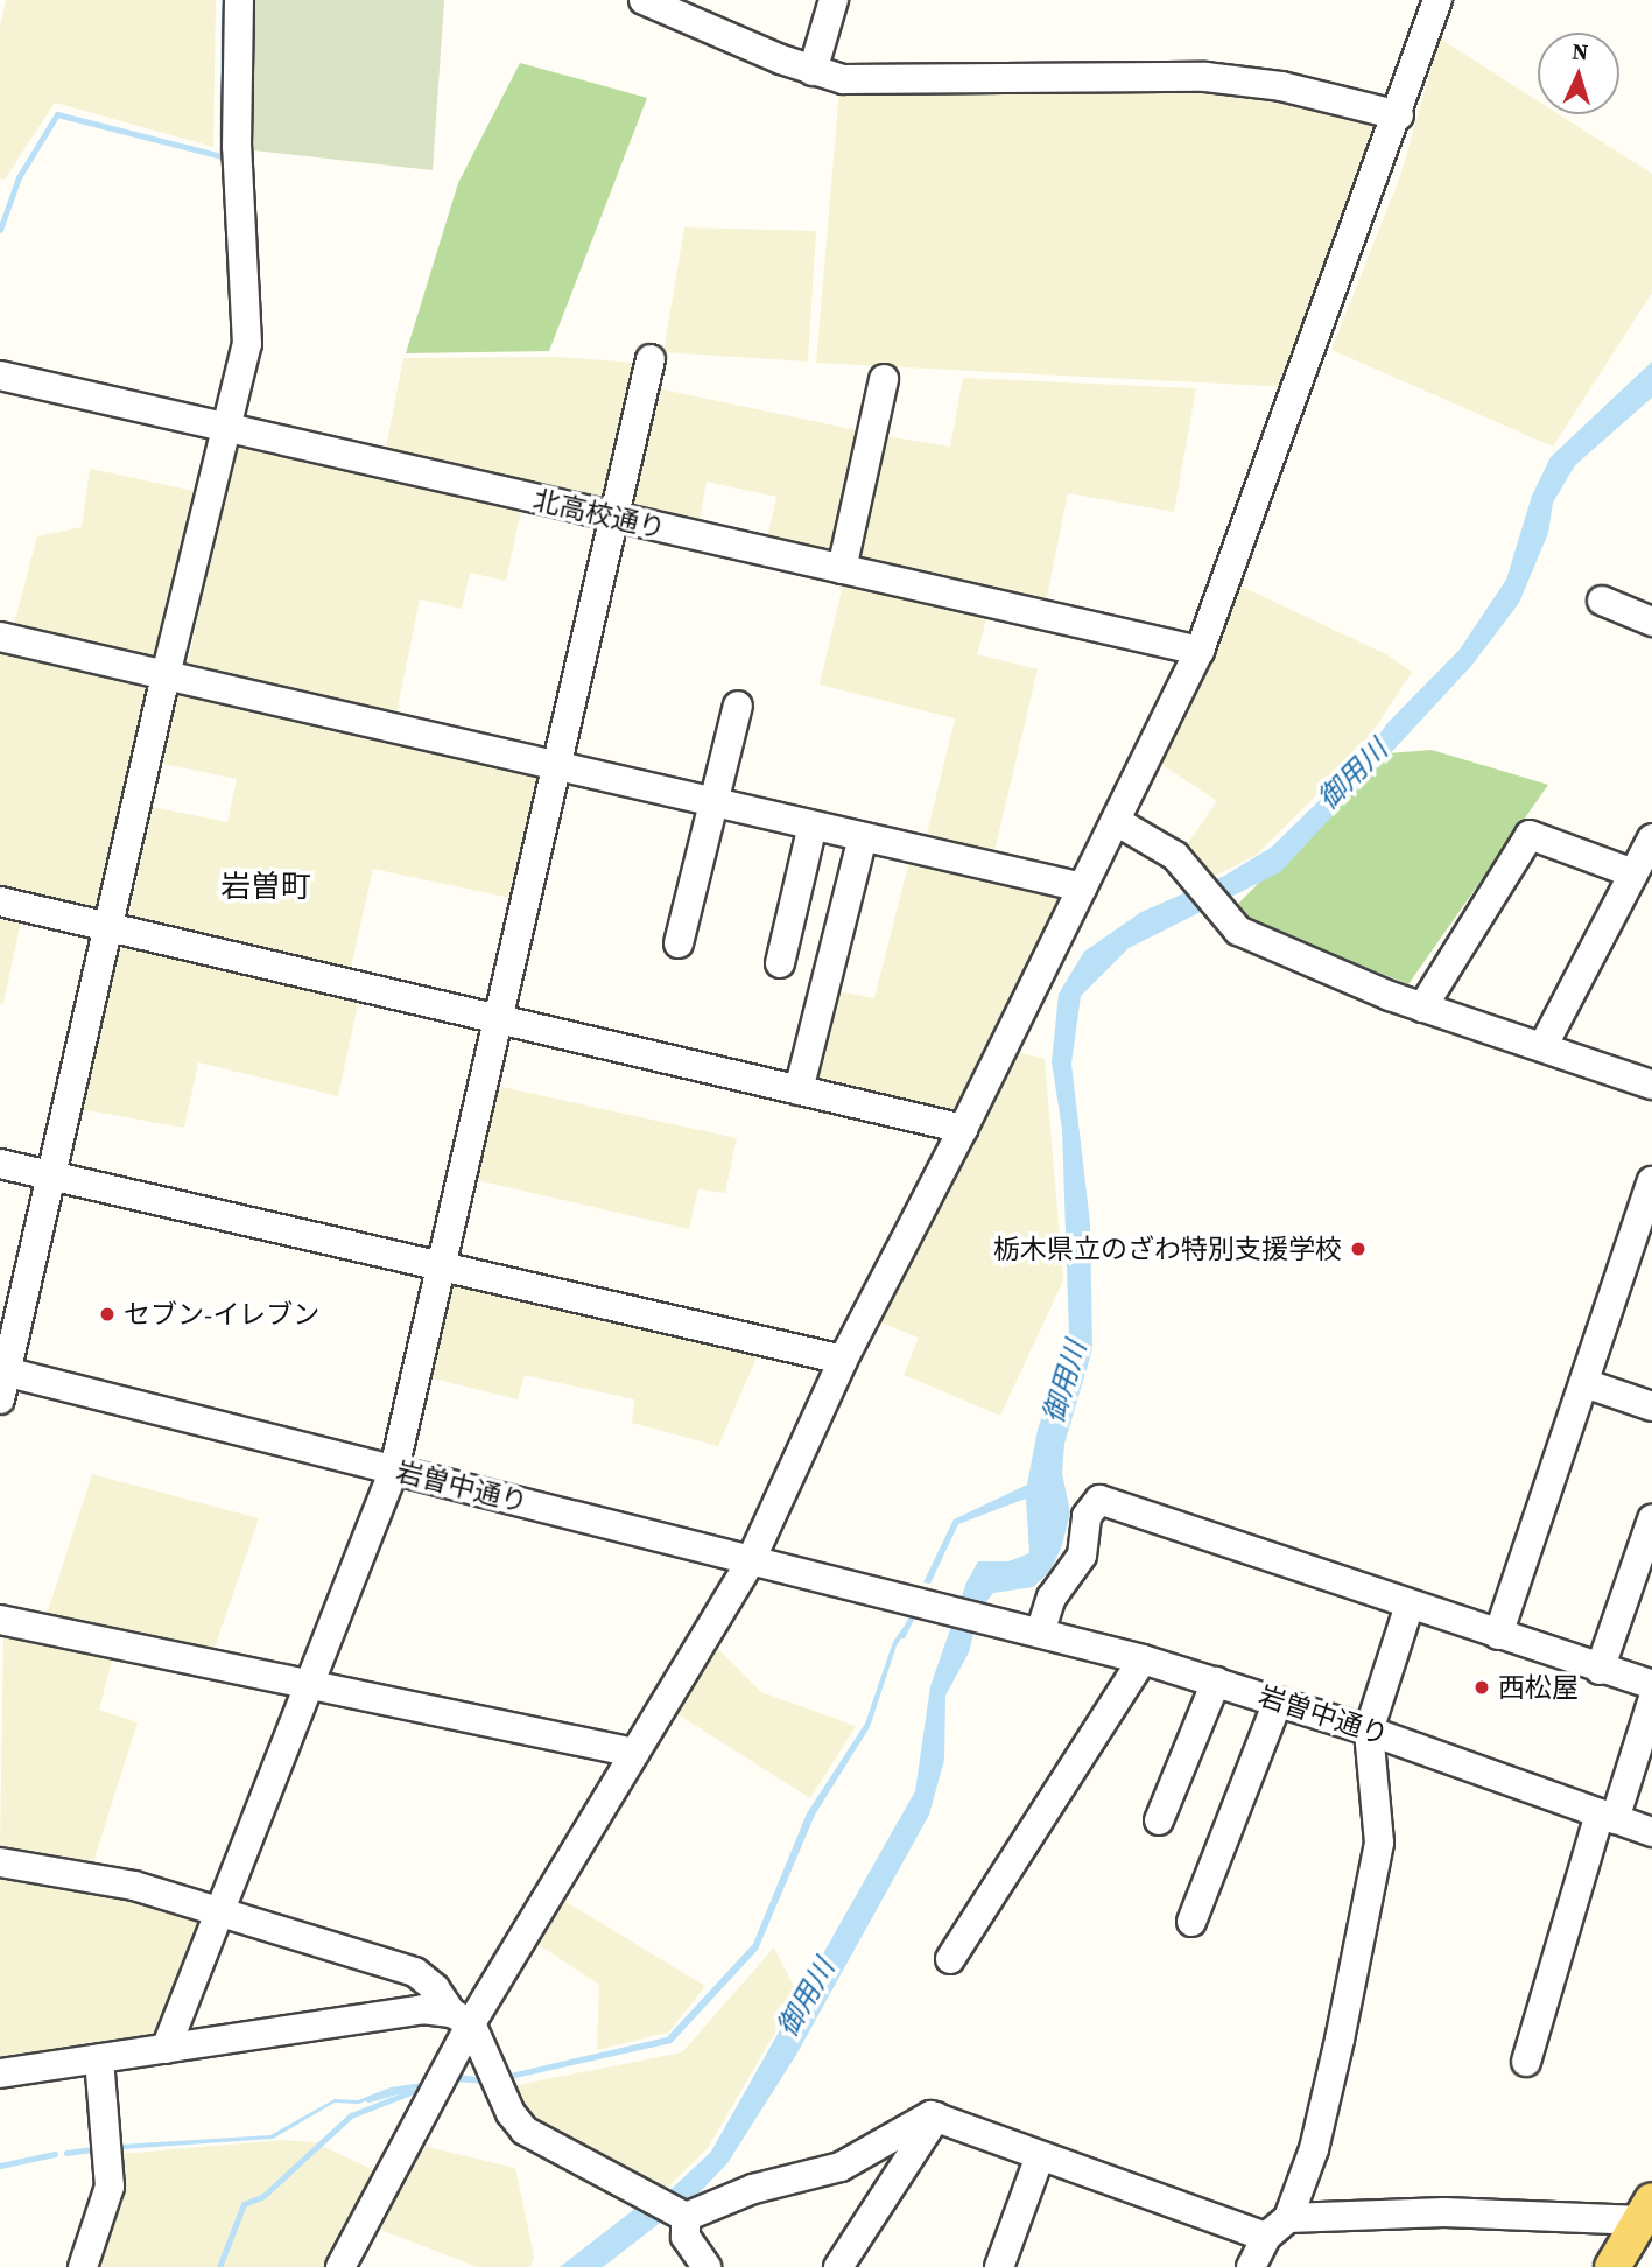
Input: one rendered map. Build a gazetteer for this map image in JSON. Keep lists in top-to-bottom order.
{
  "streets": {
    "street": ["北高校通り", "岩曽中通り"]
  },
  "districts": ["岩曽町"],
  "water": ["御用川"],
  "places": ["栃木県立のざわ特別支援学校", "セブン-イレブン", "西松屋"],
  "north": "top"
}
